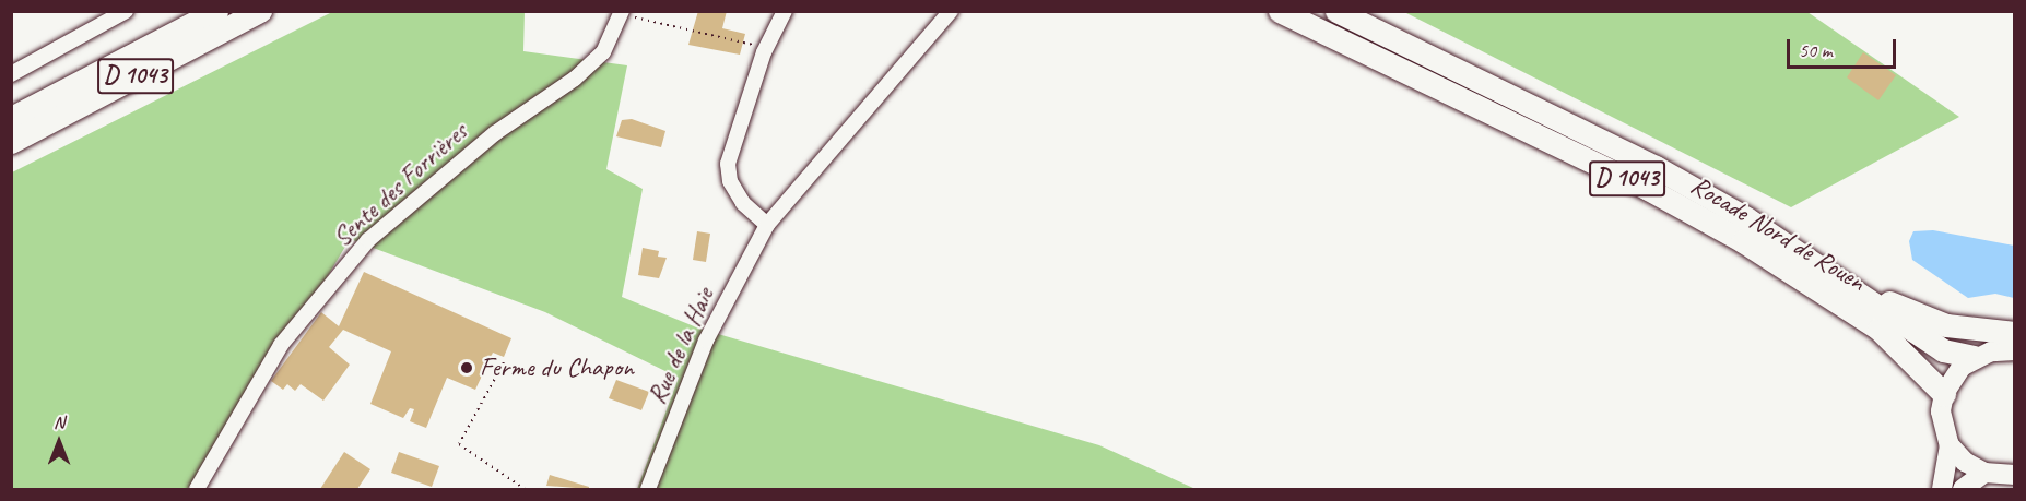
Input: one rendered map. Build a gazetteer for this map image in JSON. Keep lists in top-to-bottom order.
{
  "streets": {
    "highway": ["D 1043", "Rocade Nord de Rouen"],
    "street": ["Sente des Forrières", "Rue de la Haie"]
  },
  "places": ["Ferme du Chapon"],
  "scale_bar": "50 m",
  "north": "top"
}
